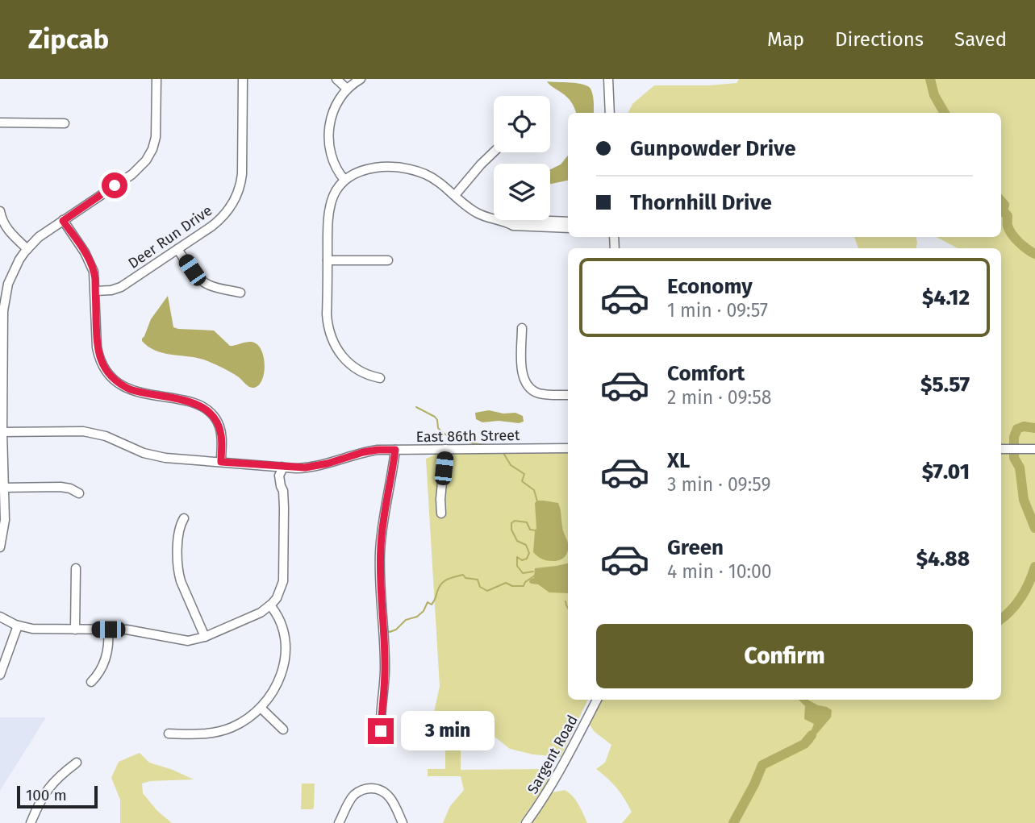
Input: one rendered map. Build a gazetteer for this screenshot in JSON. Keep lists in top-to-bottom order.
{
  "streets": {
    "street": ["Deer Run Drive", "East 86th Street", "Sargent Road"]
  },
  "scale_bar": "100 m",
  "page": {
    "header": "Zipcab",
    "nav": ["Map", "Directions", "Saved"],
    "banner": ["Gunpowder Drive", "Thornhill Drive"],
    "list": [
      {
        "name": "Economy",
        "note": "1 min · 09:57",
        "value": "$4.12"
      },
      {
        "name": "Comfort",
        "note": "2 min · 09:58",
        "value": "$5.57"
      },
      {
        "name": "XL",
        "note": "3 min · 09:59",
        "value": "$7.01"
      },
      {
        "name": "Green",
        "note": "4 min · 10:00",
        "value": "$4.88"
      }
    ],
    "buttons": "Confirm",
    "bubble": "3 min",
    "scale": "100 m"
  }
}
